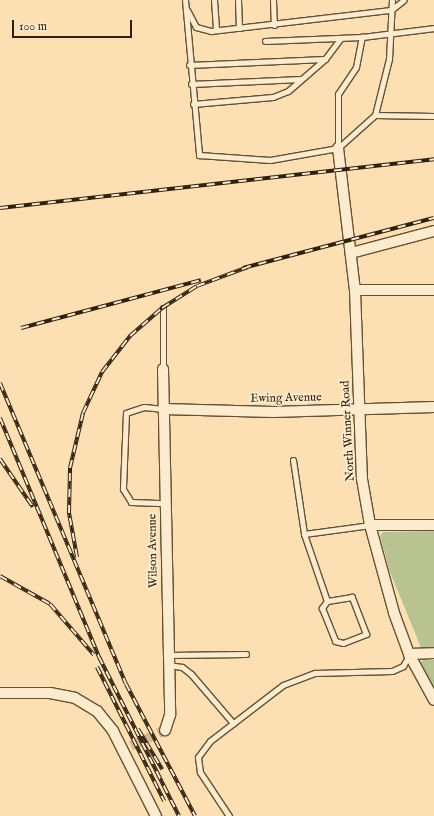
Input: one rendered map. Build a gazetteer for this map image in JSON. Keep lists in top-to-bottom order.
{
  "streets": {
    "street": ["Ewing Avenue", "North Winner Road", "Wilson Avenue"]
  },
  "crossings": [
    ["Ewing Avenue", "North Winner Road"],
    ["Ewing Avenue", "Wilson Avenue"]
  ],
  "scale_bar": "100 m"
}
